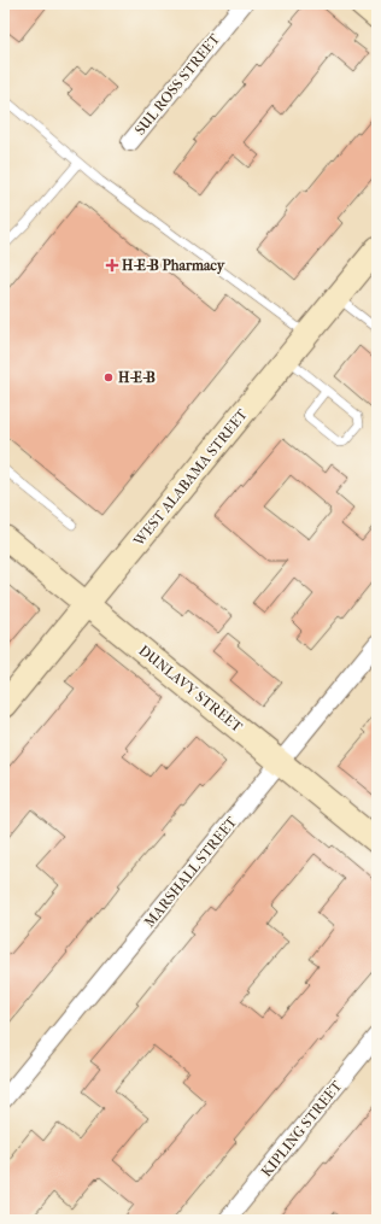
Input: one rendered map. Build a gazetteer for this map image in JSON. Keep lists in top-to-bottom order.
{
  "streets": {
    "street": [
      "SUL ROSS STREET",
      "WEST ALABAMA STREET",
      "DUNLAVY STREET",
      "MARSHALL STREET",
      "KIPLING STREET"
    ]
  },
  "crossings": [
    ["WEST ALABAMA STREET", "DUNLAVY STREET"],
    ["DUNLAVY STREET", "MARSHALL STREET"]
  ],
  "places": {
    "health": ["H-E-B Pharmacy"],
    "other": ["H-E-B"]
  }
}
